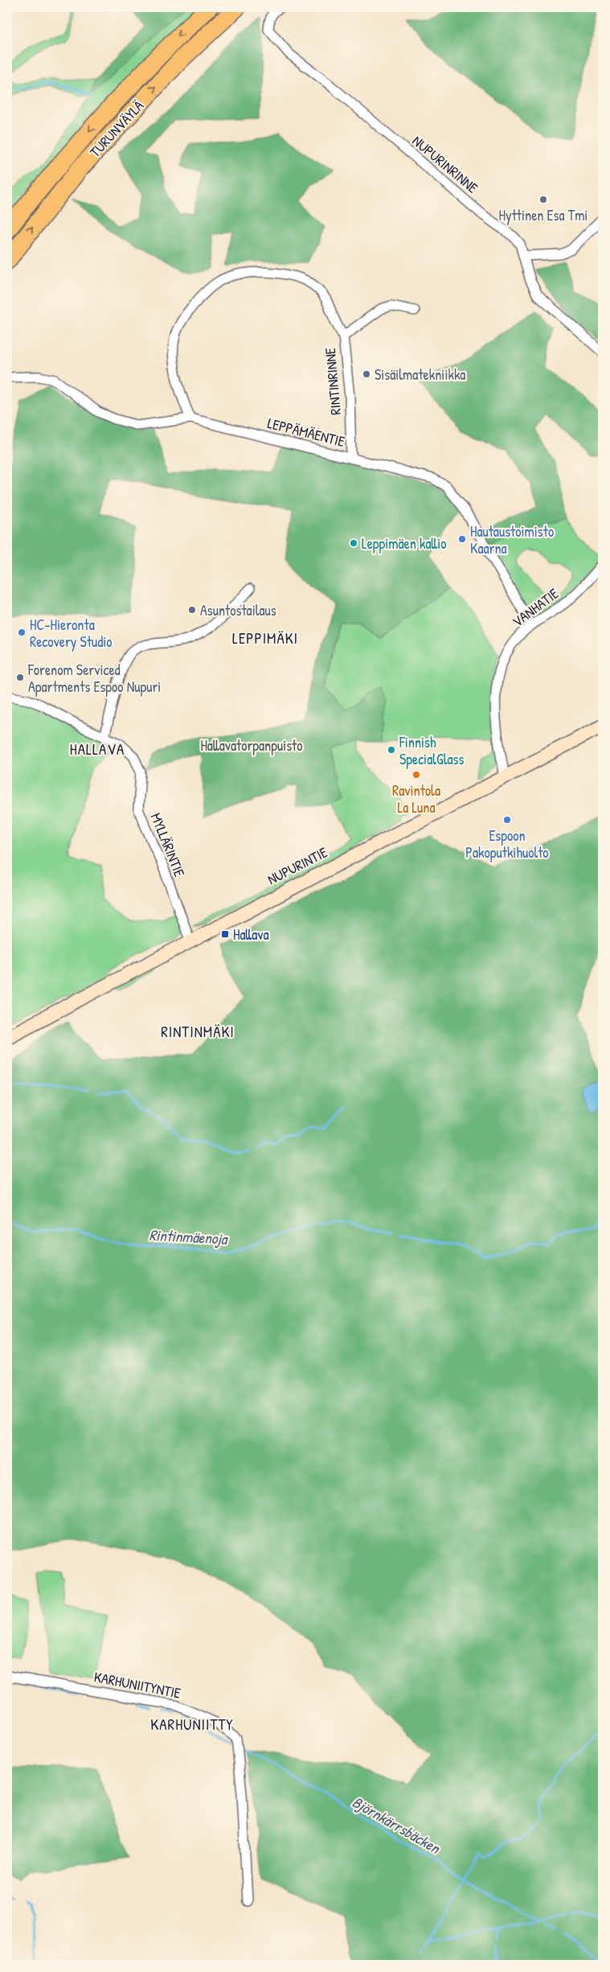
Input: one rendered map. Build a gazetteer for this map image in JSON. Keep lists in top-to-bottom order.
{
  "streets": {
    "highway": ["TURUNVÄYLÄ"],
    "main road": ["NUPURINTIE"],
    "street": [
      "NUPURINRINNE",
      "RINTINRINNE",
      "LEPPÄMÄENTIE",
      "VANHATIE",
      "MYLLÄRINTIE",
      "KARHUNIITYNTIE"
    ]
  },
  "crossings": [
    ["RINTINRINNE", "LEPPÄMÄENTIE"],
    ["LEPPÄMÄENTIE", "VANHATIE"],
    ["VANHATIE", "NUPURINTIE"],
    ["MYLLÄRINTIE", "NUPURINTIE"]
  ],
  "districts": [
    "LEPPIMÄKI",
    "HALLAVA",
    "RINTINMÄKI",
    "KARHUNIITTY"
  ],
  "water": ["Rintinmäenoja", "Björnkärrsbäcken"],
  "parks": ["Hallavatorpanpuisto"],
  "places": {
    "other": [
      "Hyttinen Esa Tmi",
      "Sisäilmatekniikka",
      "Hautaustoimisto Kaarna",
      "Leppimäen kallio",
      "Asuntostailaus",
      "HC-Hieronta Recovery Studio",
      "Forenom Serviced Apartments Espoo Nupuri",
      "Finnish SpecialGlass",
      "Ravintola La Luna",
      "Espoon Pakoputkihuolto"
    ],
    "transit": ["Hallava"]
  }
}
